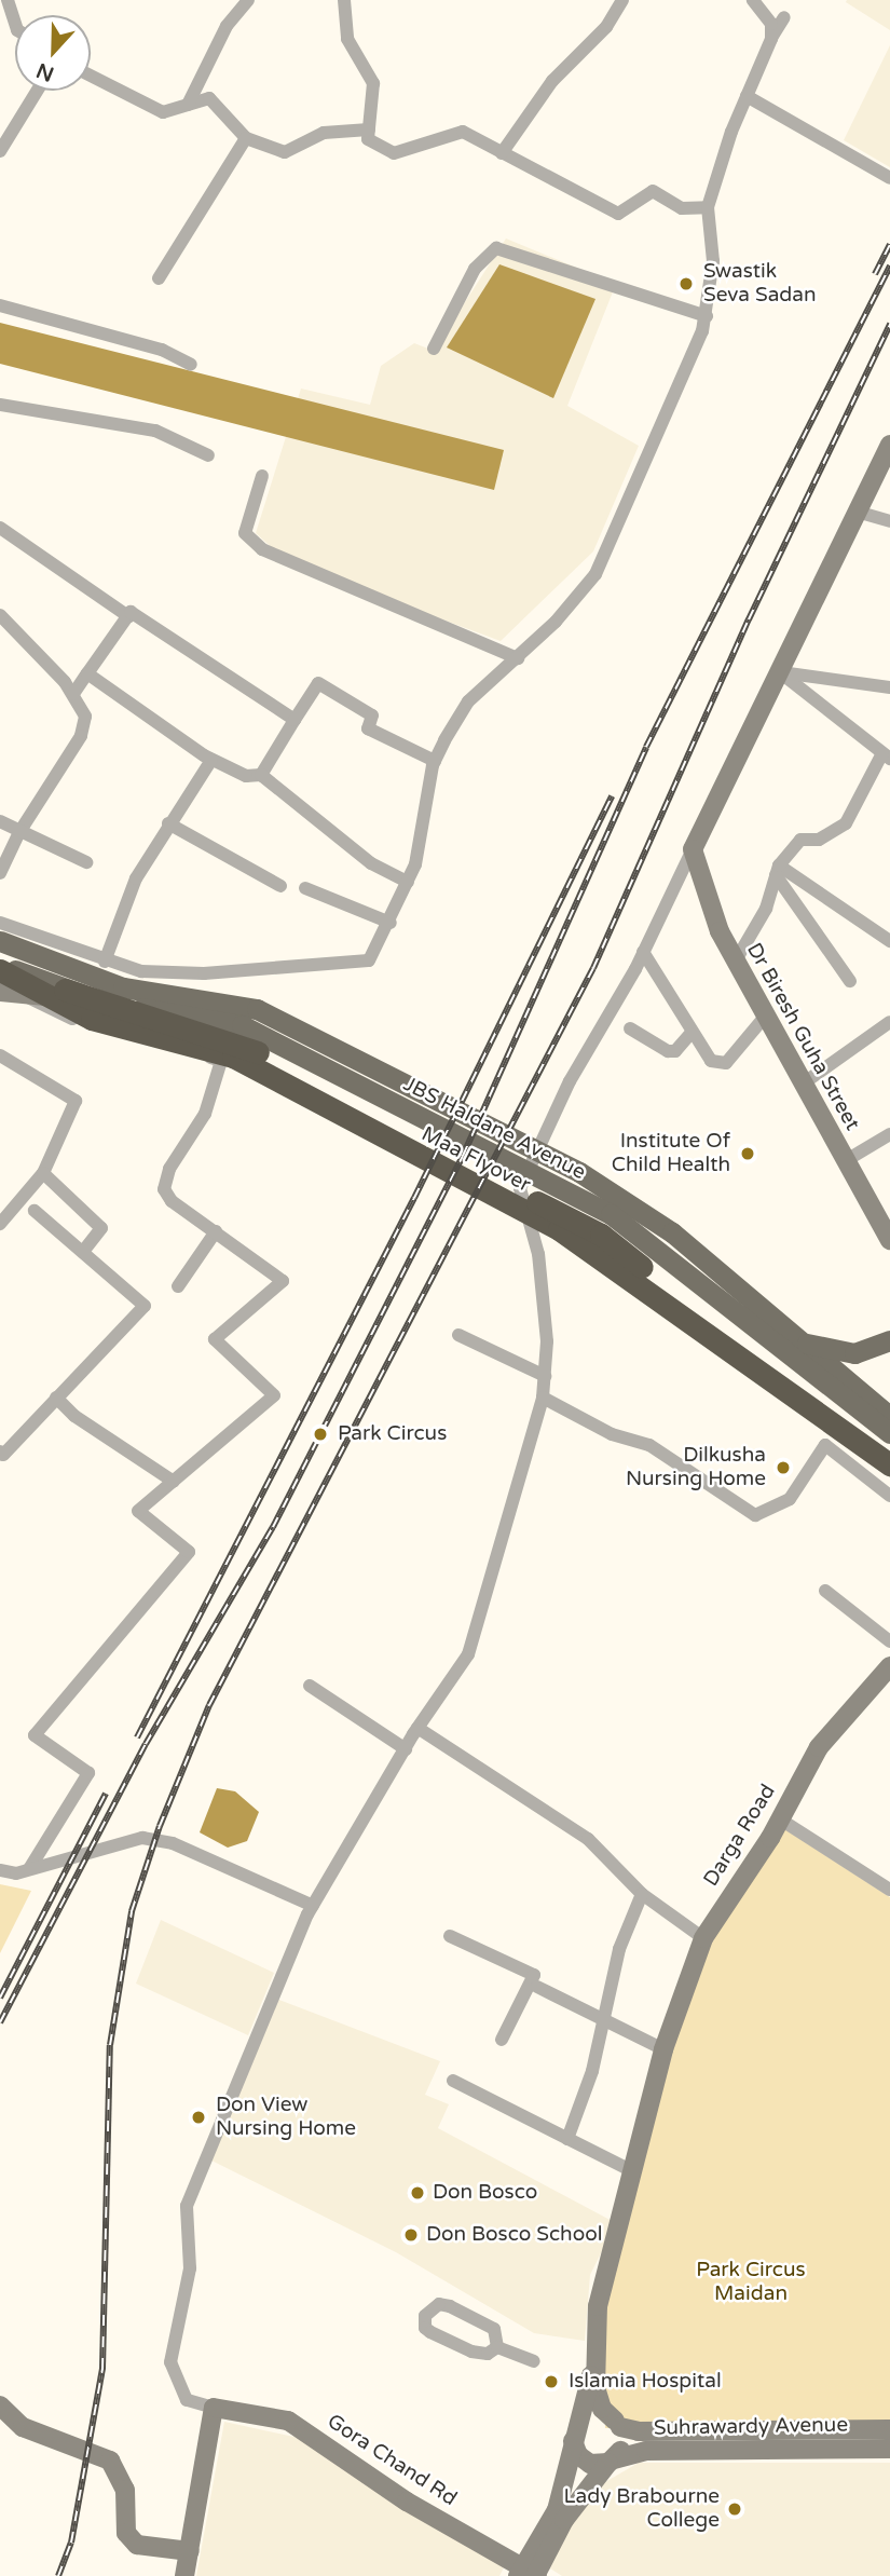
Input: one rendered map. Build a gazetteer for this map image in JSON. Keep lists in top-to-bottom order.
{
  "streets": {
    "highway": ["Maa Flyover"],
    "main road": [
      "Dr Biresh Guha Street",
      "Darga Road",
      "Suhrawardy Avenue",
      "Gora Chand Rd"
    ]
  },
  "crossings": [
    ["Darga Road", "Suhrawardy Avenue"],
    ["Darga Road", "Gora Chand Rd"]
  ],
  "parks": ["Park Circus Maidan"],
  "places": [
    "Swastik Seva Sadan",
    "Institute Of Child Health",
    "Park Circus",
    "Dilkusha Nursing Home",
    "Don View Nursing Home",
    "Don Bosco",
    "Don Bosco School",
    "Islamia Hospital",
    "Lady Brabourne College"
  ],
  "north": "bottom"
}
